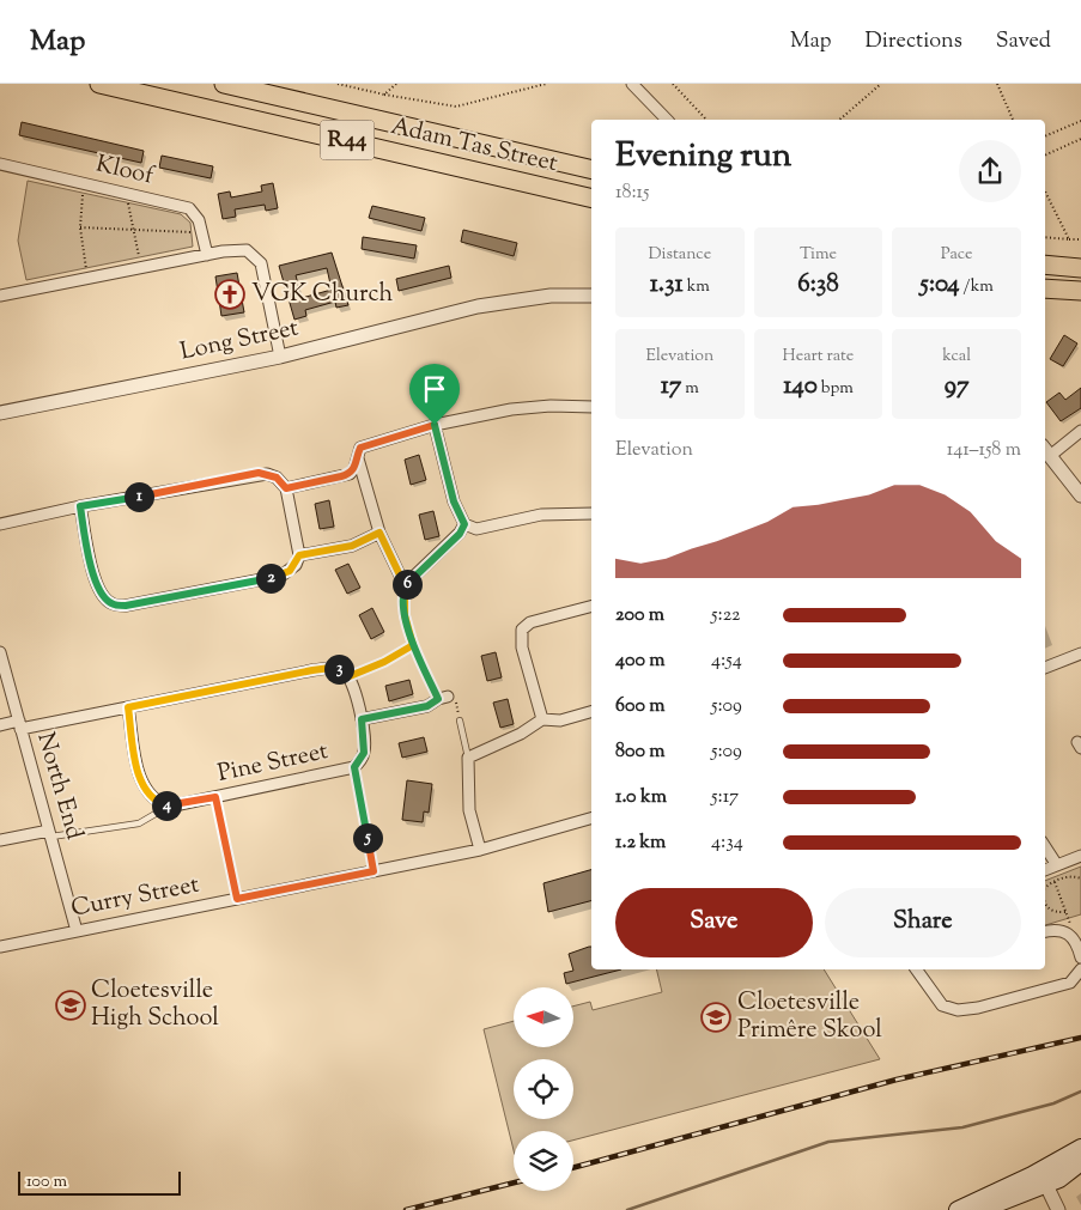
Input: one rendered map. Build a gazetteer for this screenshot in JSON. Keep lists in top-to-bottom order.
{
  "streets": {
    "main road": ["R44", "Adam Tas Street"],
    "street": [
      "Kloof",
      "Long Street",
      "Pine Street",
      "North End",
      "Curry Street"
    ]
  },
  "crossings": [
    ["North End", "Curry Street"]
  ],
  "places": {
    "church": ["VGK Church"],
    "school or university": ["Cloetesville High School", "Cloetesville Primêre Skool"]
  },
  "scale_bar": "100 m",
  "north": "left",
  "page": {
    "header": "Map",
    "nav": ["Map", "Directions", "Saved"],
    "heading": ["Evening run", "18:15"],
    "stats": [
      ["Distance", "1.31 km"],
      ["Time", "6:38"],
      ["Pace", "5:04 /km"],
      ["Elevation", "17 m"],
      ["Heart rate", "140 bpm"],
      ["kcal", "97"]
    ],
    "chart": ["Elevation", "141–158 m"],
    "pins": [
      "1",
      "2",
      "6",
      "3",
      "4",
      "5"
    ],
    "list": [
      {
        "name": "200 m",
        "note": "5:22"
      },
      {
        "name": "400 m",
        "note": "4:54"
      },
      {
        "name": "600 m",
        "note": "5:09"
      },
      {
        "name": "800 m",
        "note": "5:09"
      },
      {
        "name": "1.0 km",
        "note": "5:17"
      },
      {
        "name": "1.2 km",
        "note": "4:34"
      }
    ],
    "buttons": ["Save", "Share"],
    "scale": "100 m"
  }
}
